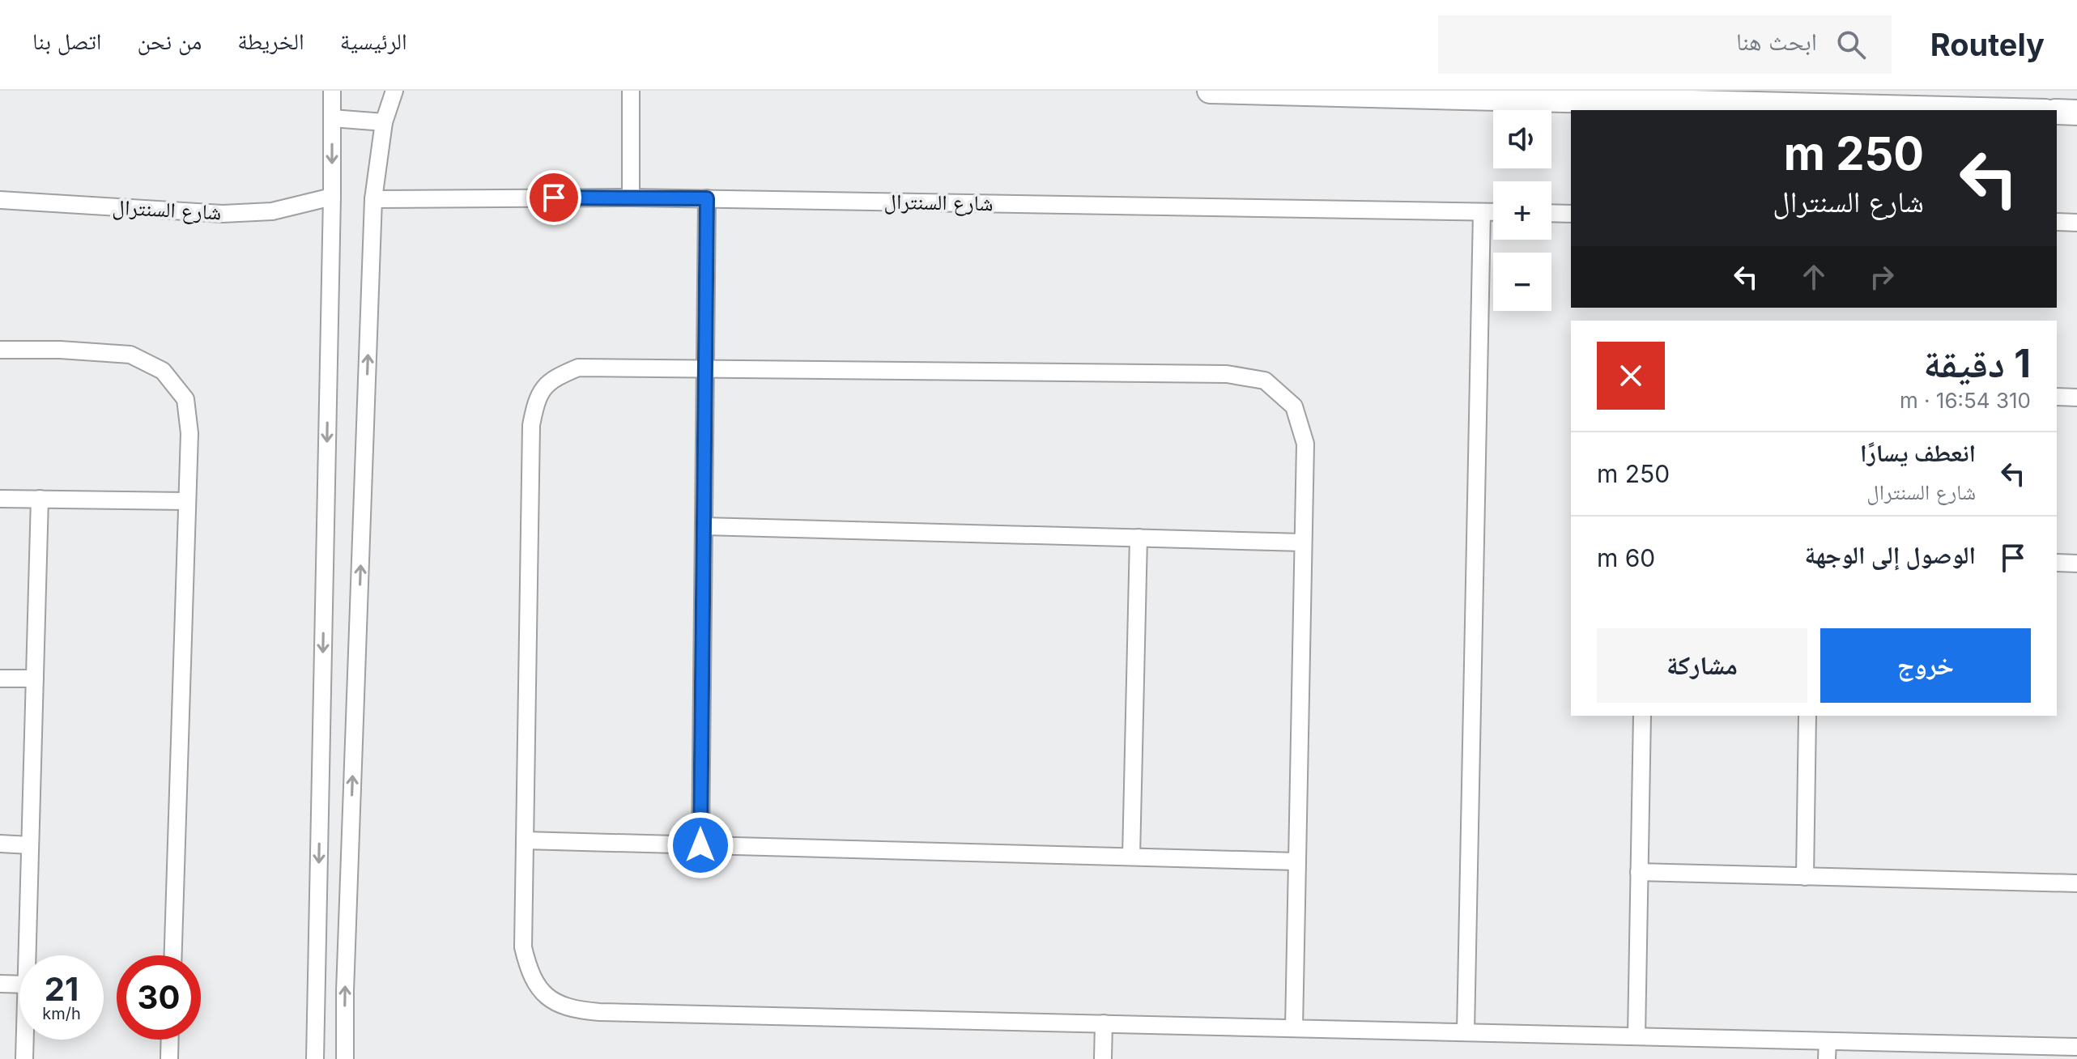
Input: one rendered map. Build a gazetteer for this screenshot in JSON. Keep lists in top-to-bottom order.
{
  "streets": {
    "street": ["شارع السنترال"]
  },
  "page": {
    "header": "Routely",
    "search": "ابحث هنا",
    "nav": [
      "الرئيسية",
      "الخريطة",
      "من نحن",
      "اتصل بنا"
    ],
    "map_buttons": ["+", "−"],
    "turn": ["250 m", "شارع السنترال"],
    "heading": ["1 دقيقة", "310 m · 16:54"],
    "list": [
      {
        "name": "انعطف يسارًا",
        "note": "شارع السنترال",
        "value": "250 m"
      },
      {
        "name": "الوصول إلى الوجهة",
        "value": "60 m"
      }
    ],
    "buttons": ["خروج", "مشاركة"],
    "speed": "21 km/h",
    "limit": "30"
  }
}
